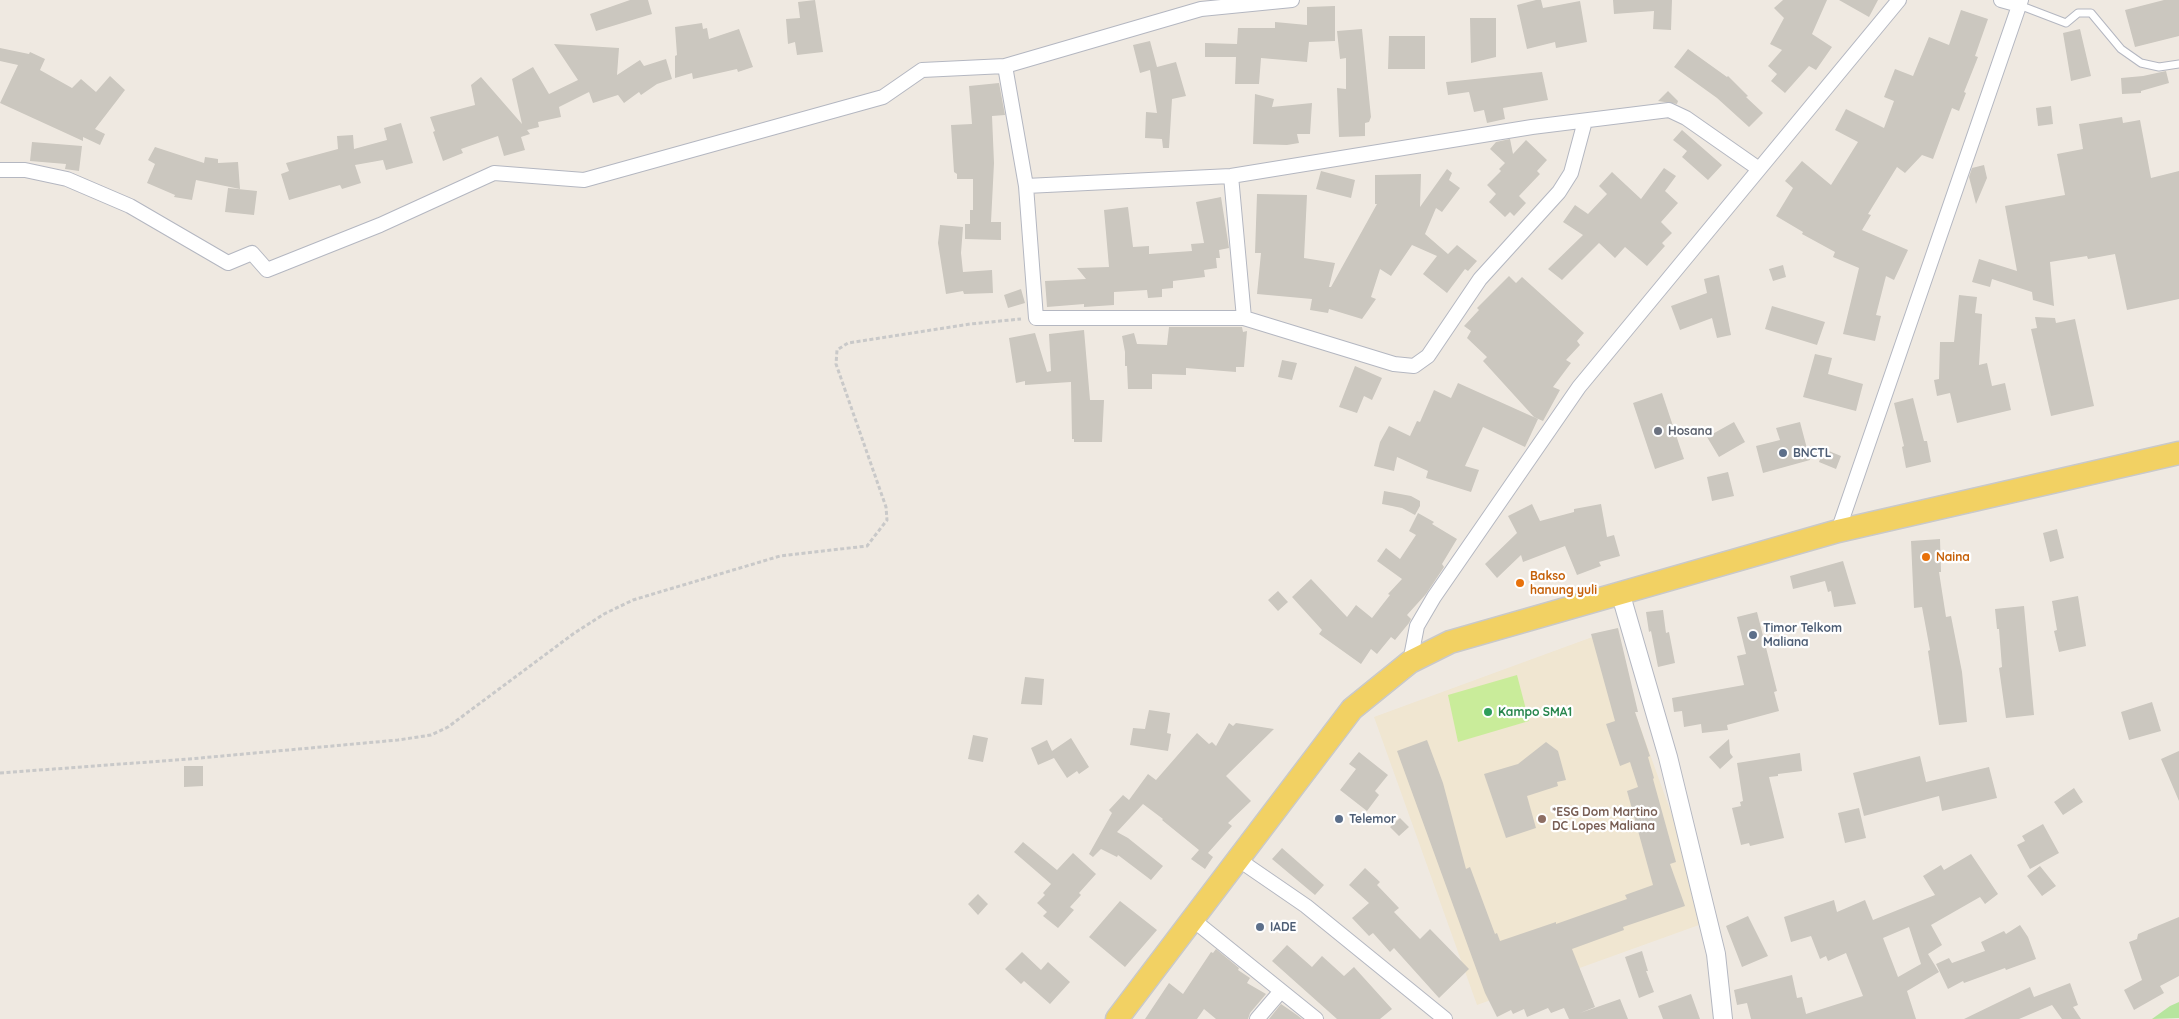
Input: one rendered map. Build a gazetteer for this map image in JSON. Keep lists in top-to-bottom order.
{
  "places": [
    "Hosana",
    "BNCTL",
    "Naina",
    "Bakso hanung yuli",
    "Timor Telkom Maliana",
    "Kampo SMA1",
    "Telemor",
    "*ESG Dom Martino DC Lopes Maliana",
    "IADE"
  ]
}
